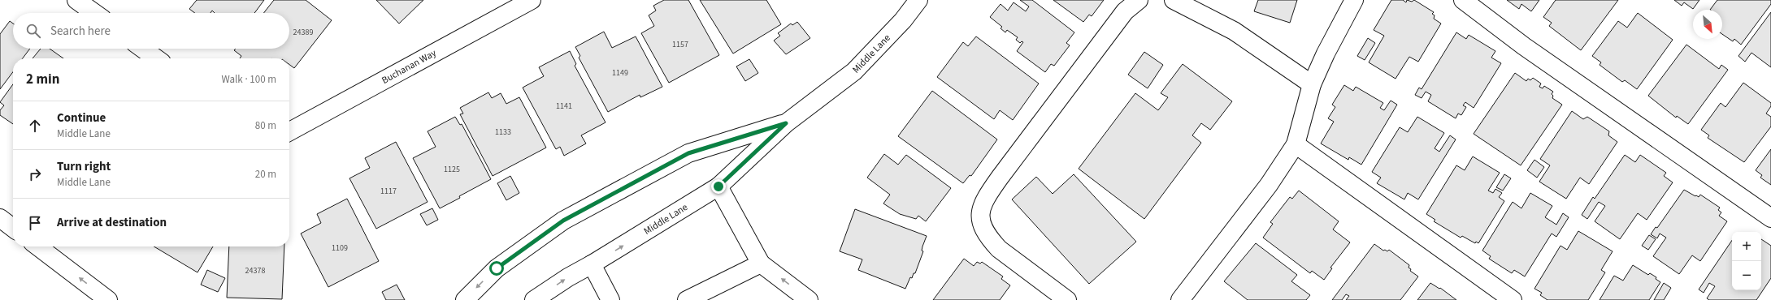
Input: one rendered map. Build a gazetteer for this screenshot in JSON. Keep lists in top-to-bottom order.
{
  "streets": {
    "street": ["Middle Lane", "Buchanan Way"]
  },
  "house_numbers": [
    "24389",
    "1157",
    "1149",
    "1141",
    "1133",
    "1125",
    "1117",
    "1109",
    "24378"
  ],
  "north": "bottom right",
  "page": {
    "search": "Search here",
    "heading": ["2 min", "Walk · 100 m"],
    "list": [
      ["Continue", "Middle Lane", "80 m"],
      ["Turn right", "Middle Lane", "20 m"],
      "Arrive at destination"
    ],
    "map_buttons": ["+", "−"]
  }
}
